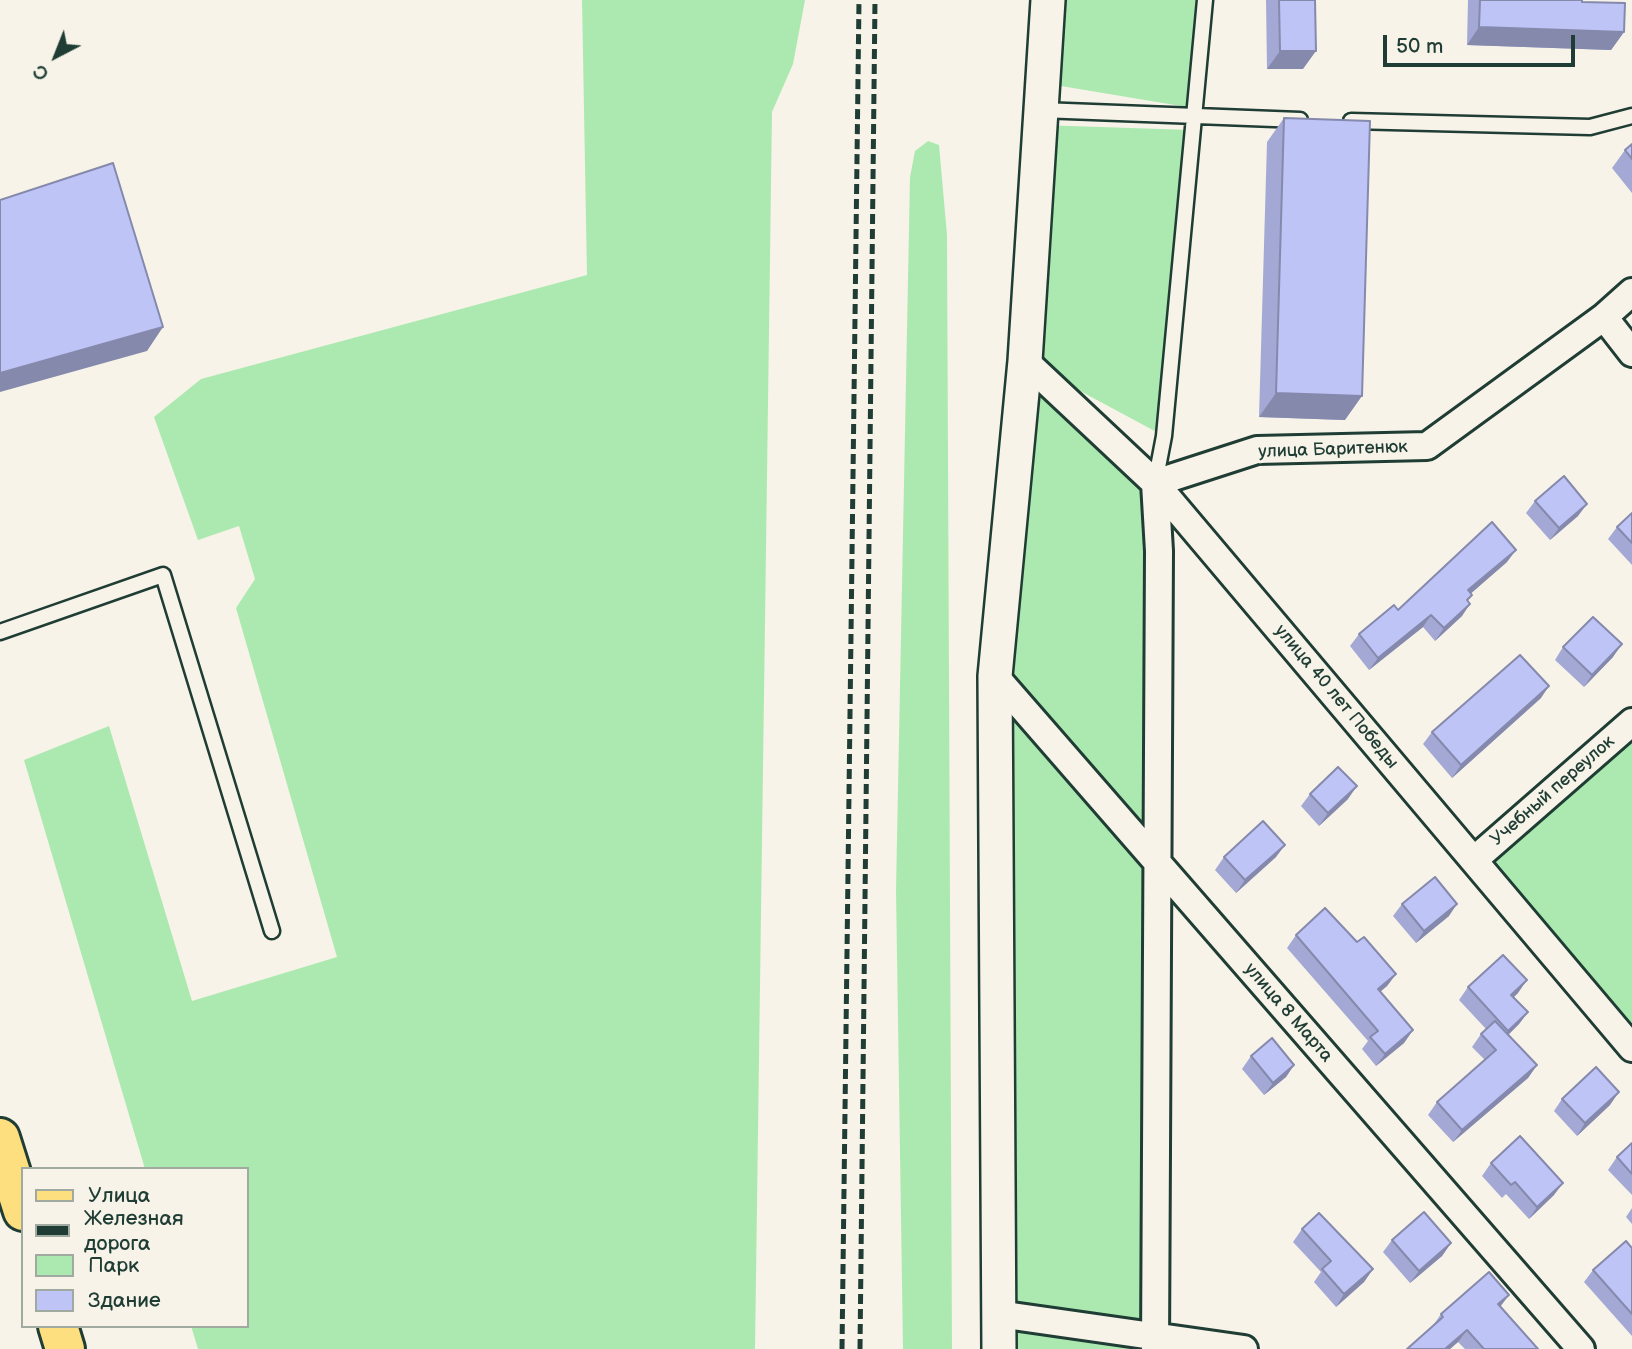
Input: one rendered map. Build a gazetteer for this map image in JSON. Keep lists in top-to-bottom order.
{
  "streets": {
    "street": [
      "улица Баритенюк",
      "улица 40 лет Победы",
      "Учебный переулок",
      "улица 8 Марта"
    ]
  },
  "crossings": [
    ["улица Баритенюк", "улица 40 лет Победы"],
    ["улица 40 лет Победы", "Учебный переулок"]
  ],
  "legend": [
    "Улица",
    "Железная дорога",
    "Парк",
    "Здание"
  ],
  "scale_bar": "50 m",
  "north": "bottom left"
}
